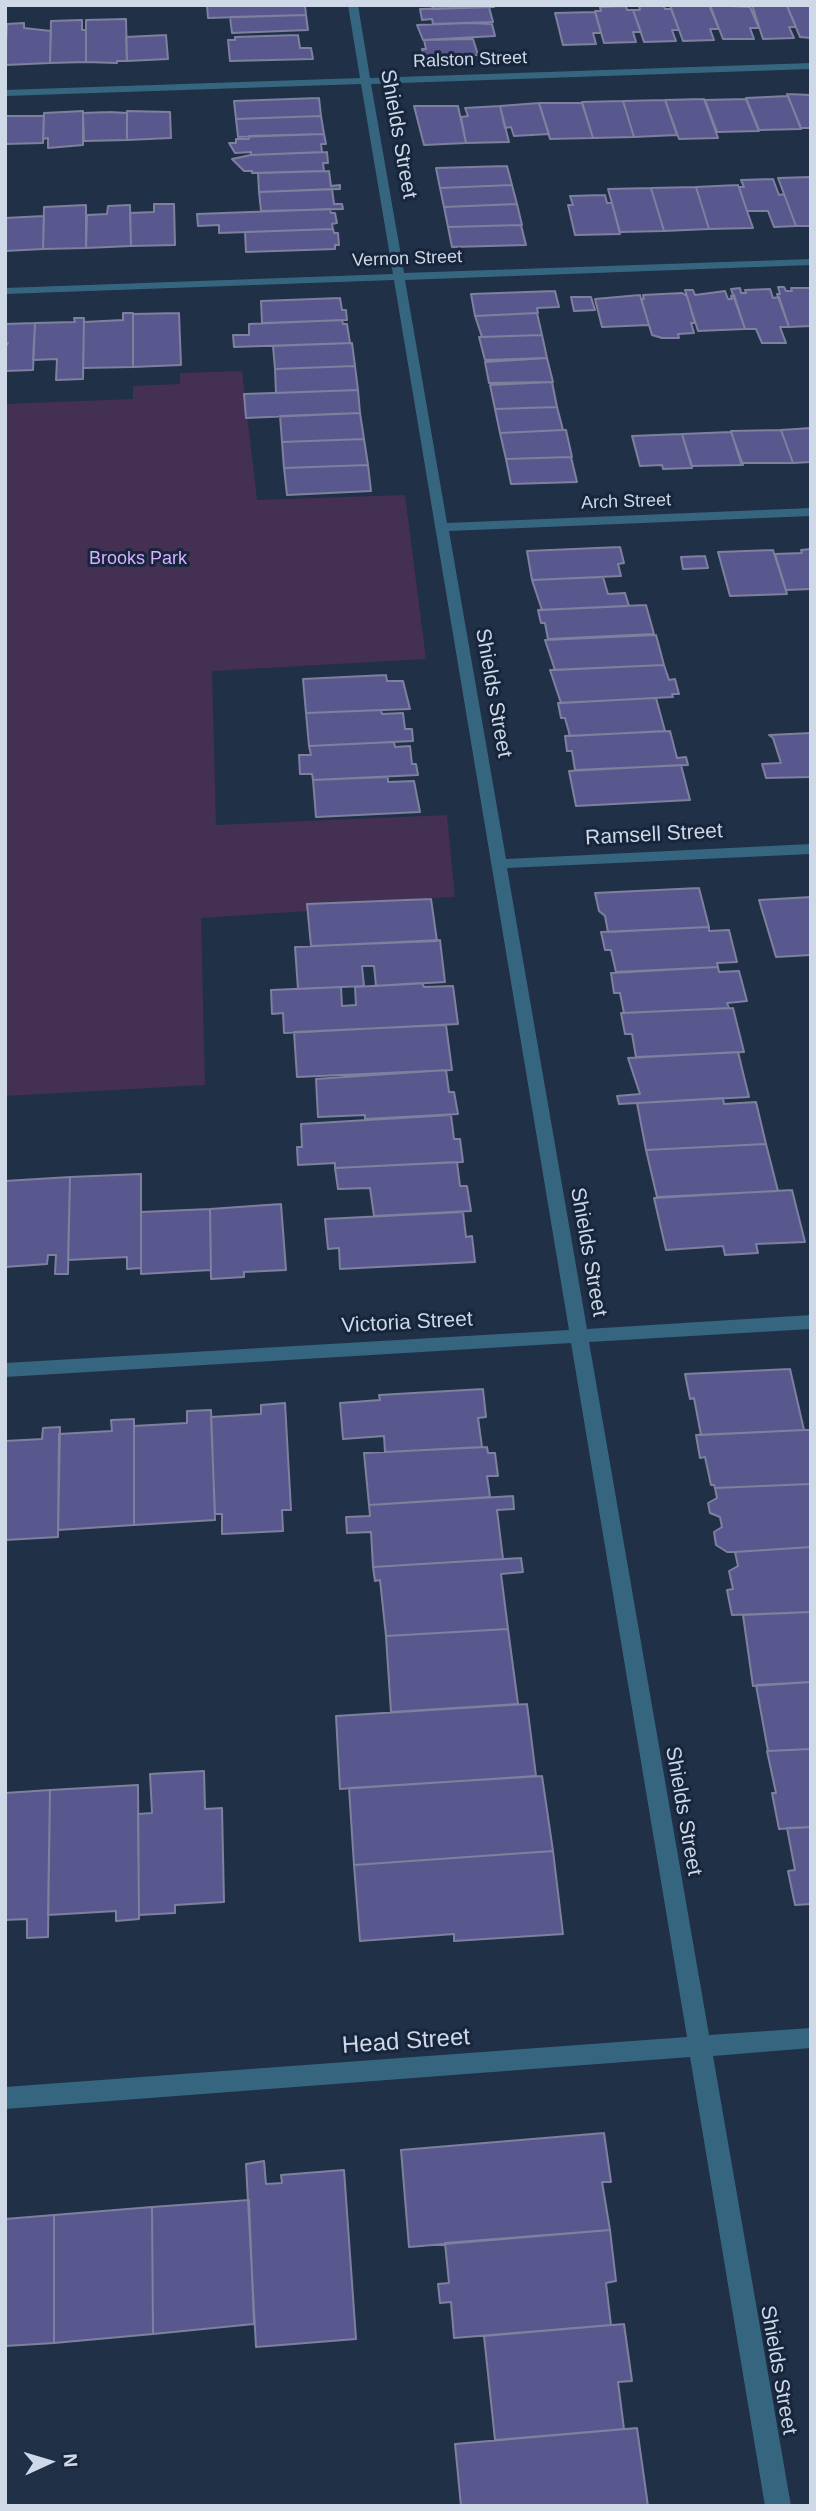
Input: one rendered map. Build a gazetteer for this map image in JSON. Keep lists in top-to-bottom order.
{
  "streets": {
    "street": [
      "Ralston Street",
      "Shields Street",
      "Vernon Street",
      "Arch Street",
      "Ramsell Street",
      "Victoria Street",
      "Head Street"
    ]
  },
  "crossings": [
    ["Ralston Street", "Shields Street"],
    ["Shields Street", "Vernon Street"],
    ["Shields Street", "Arch Street"],
    ["Shields Street", "Ramsell Street"],
    ["Shields Street", "Victoria Street"],
    ["Shields Street", "Head Street"]
  ],
  "parks": ["Brooks Park"],
  "north": "right"
}
